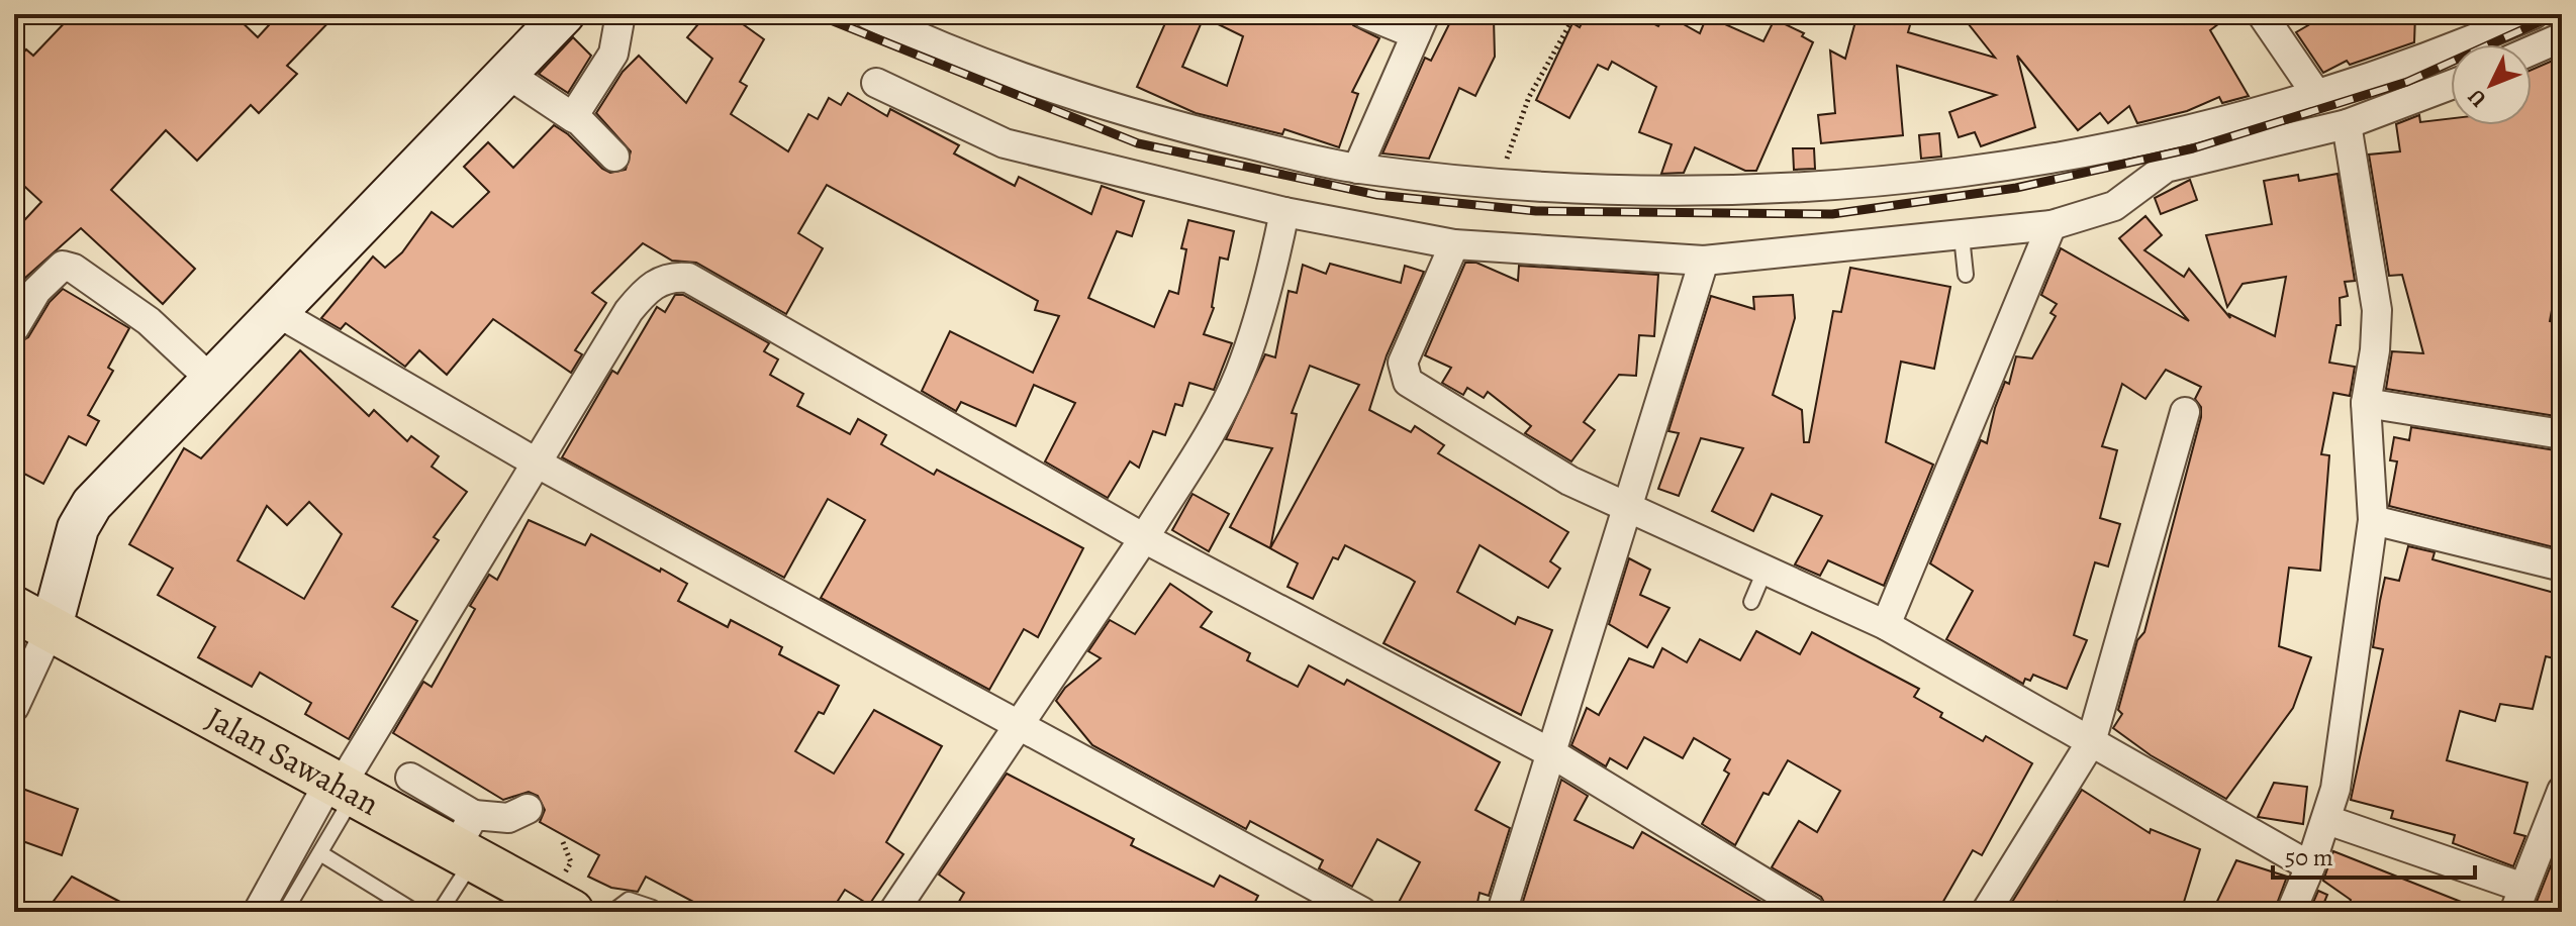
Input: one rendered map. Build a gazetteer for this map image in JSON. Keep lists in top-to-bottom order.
{
  "streets": {
    "main road": ["Jalan Sawahan"]
  },
  "scale_bar": "50 m",
  "north": "bottom left"
}
